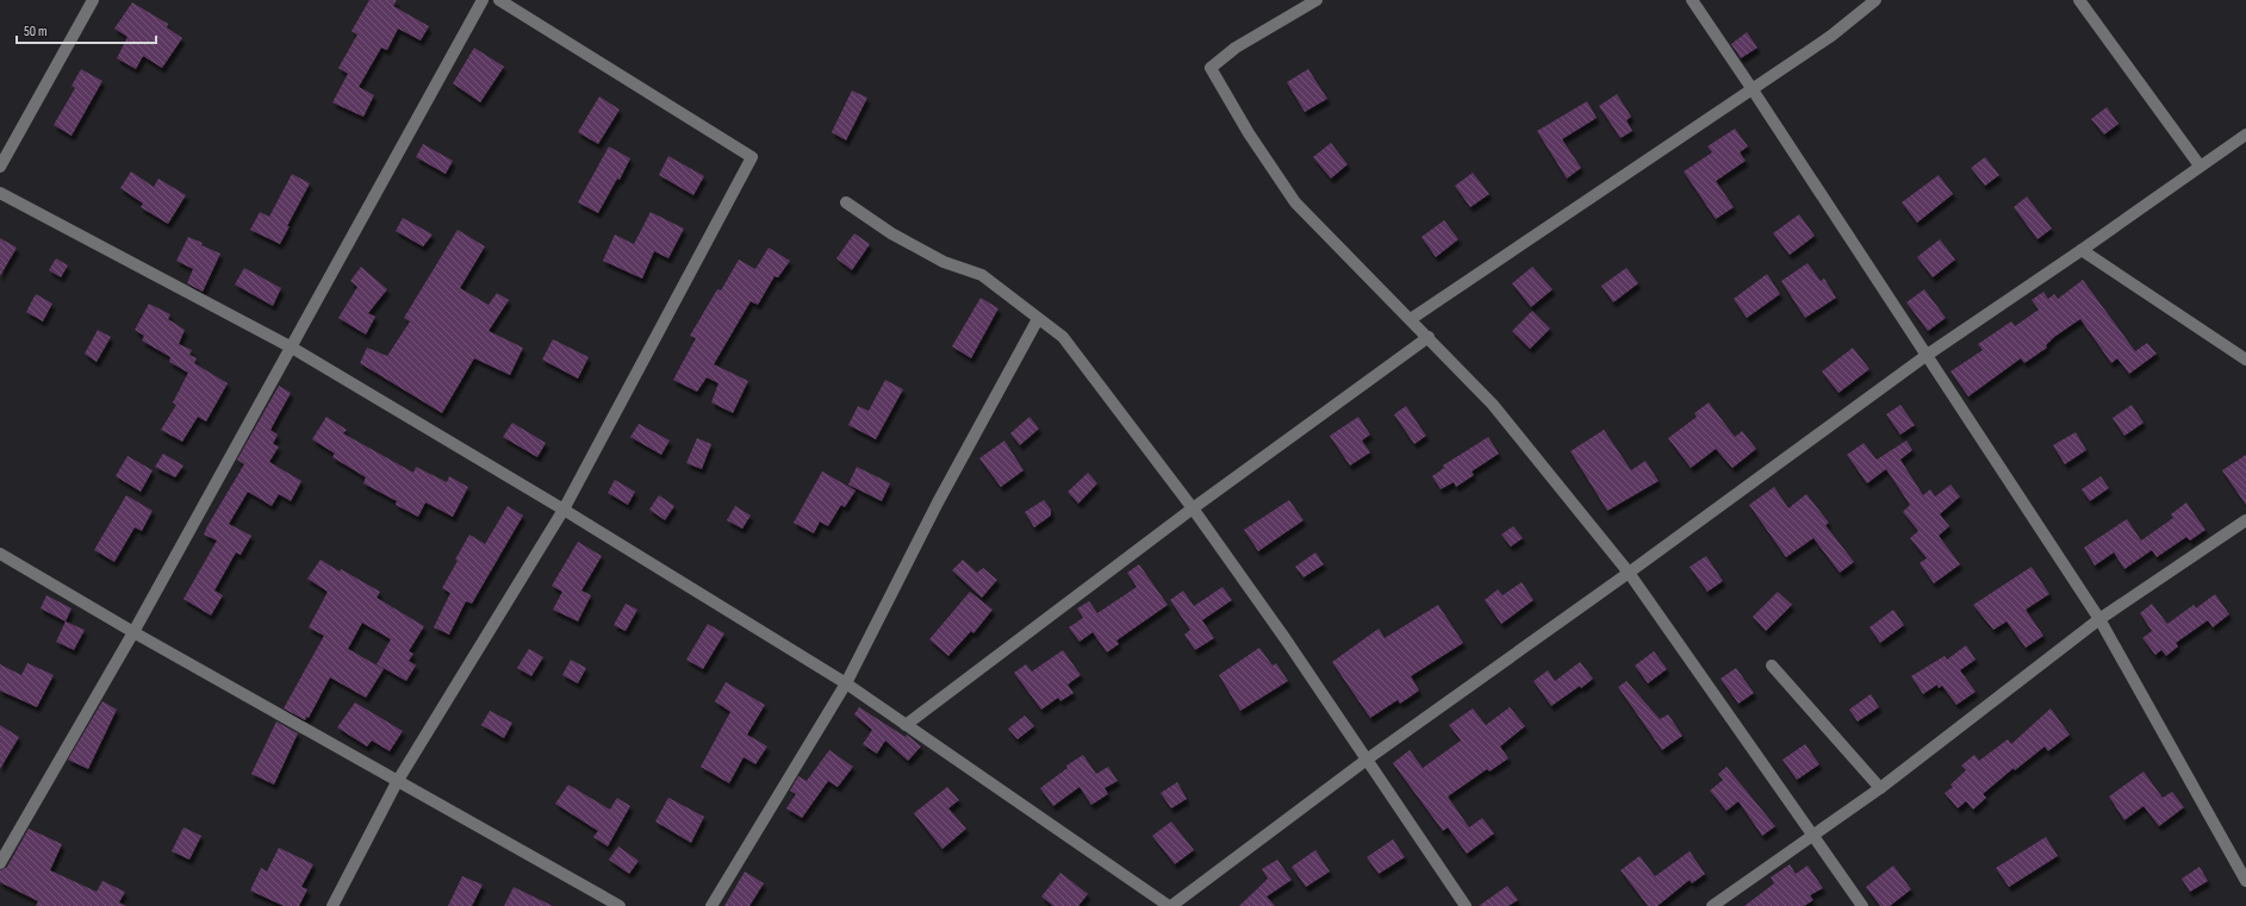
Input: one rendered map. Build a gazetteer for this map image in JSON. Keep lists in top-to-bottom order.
{
  "scale_bar": "50 m"
}
